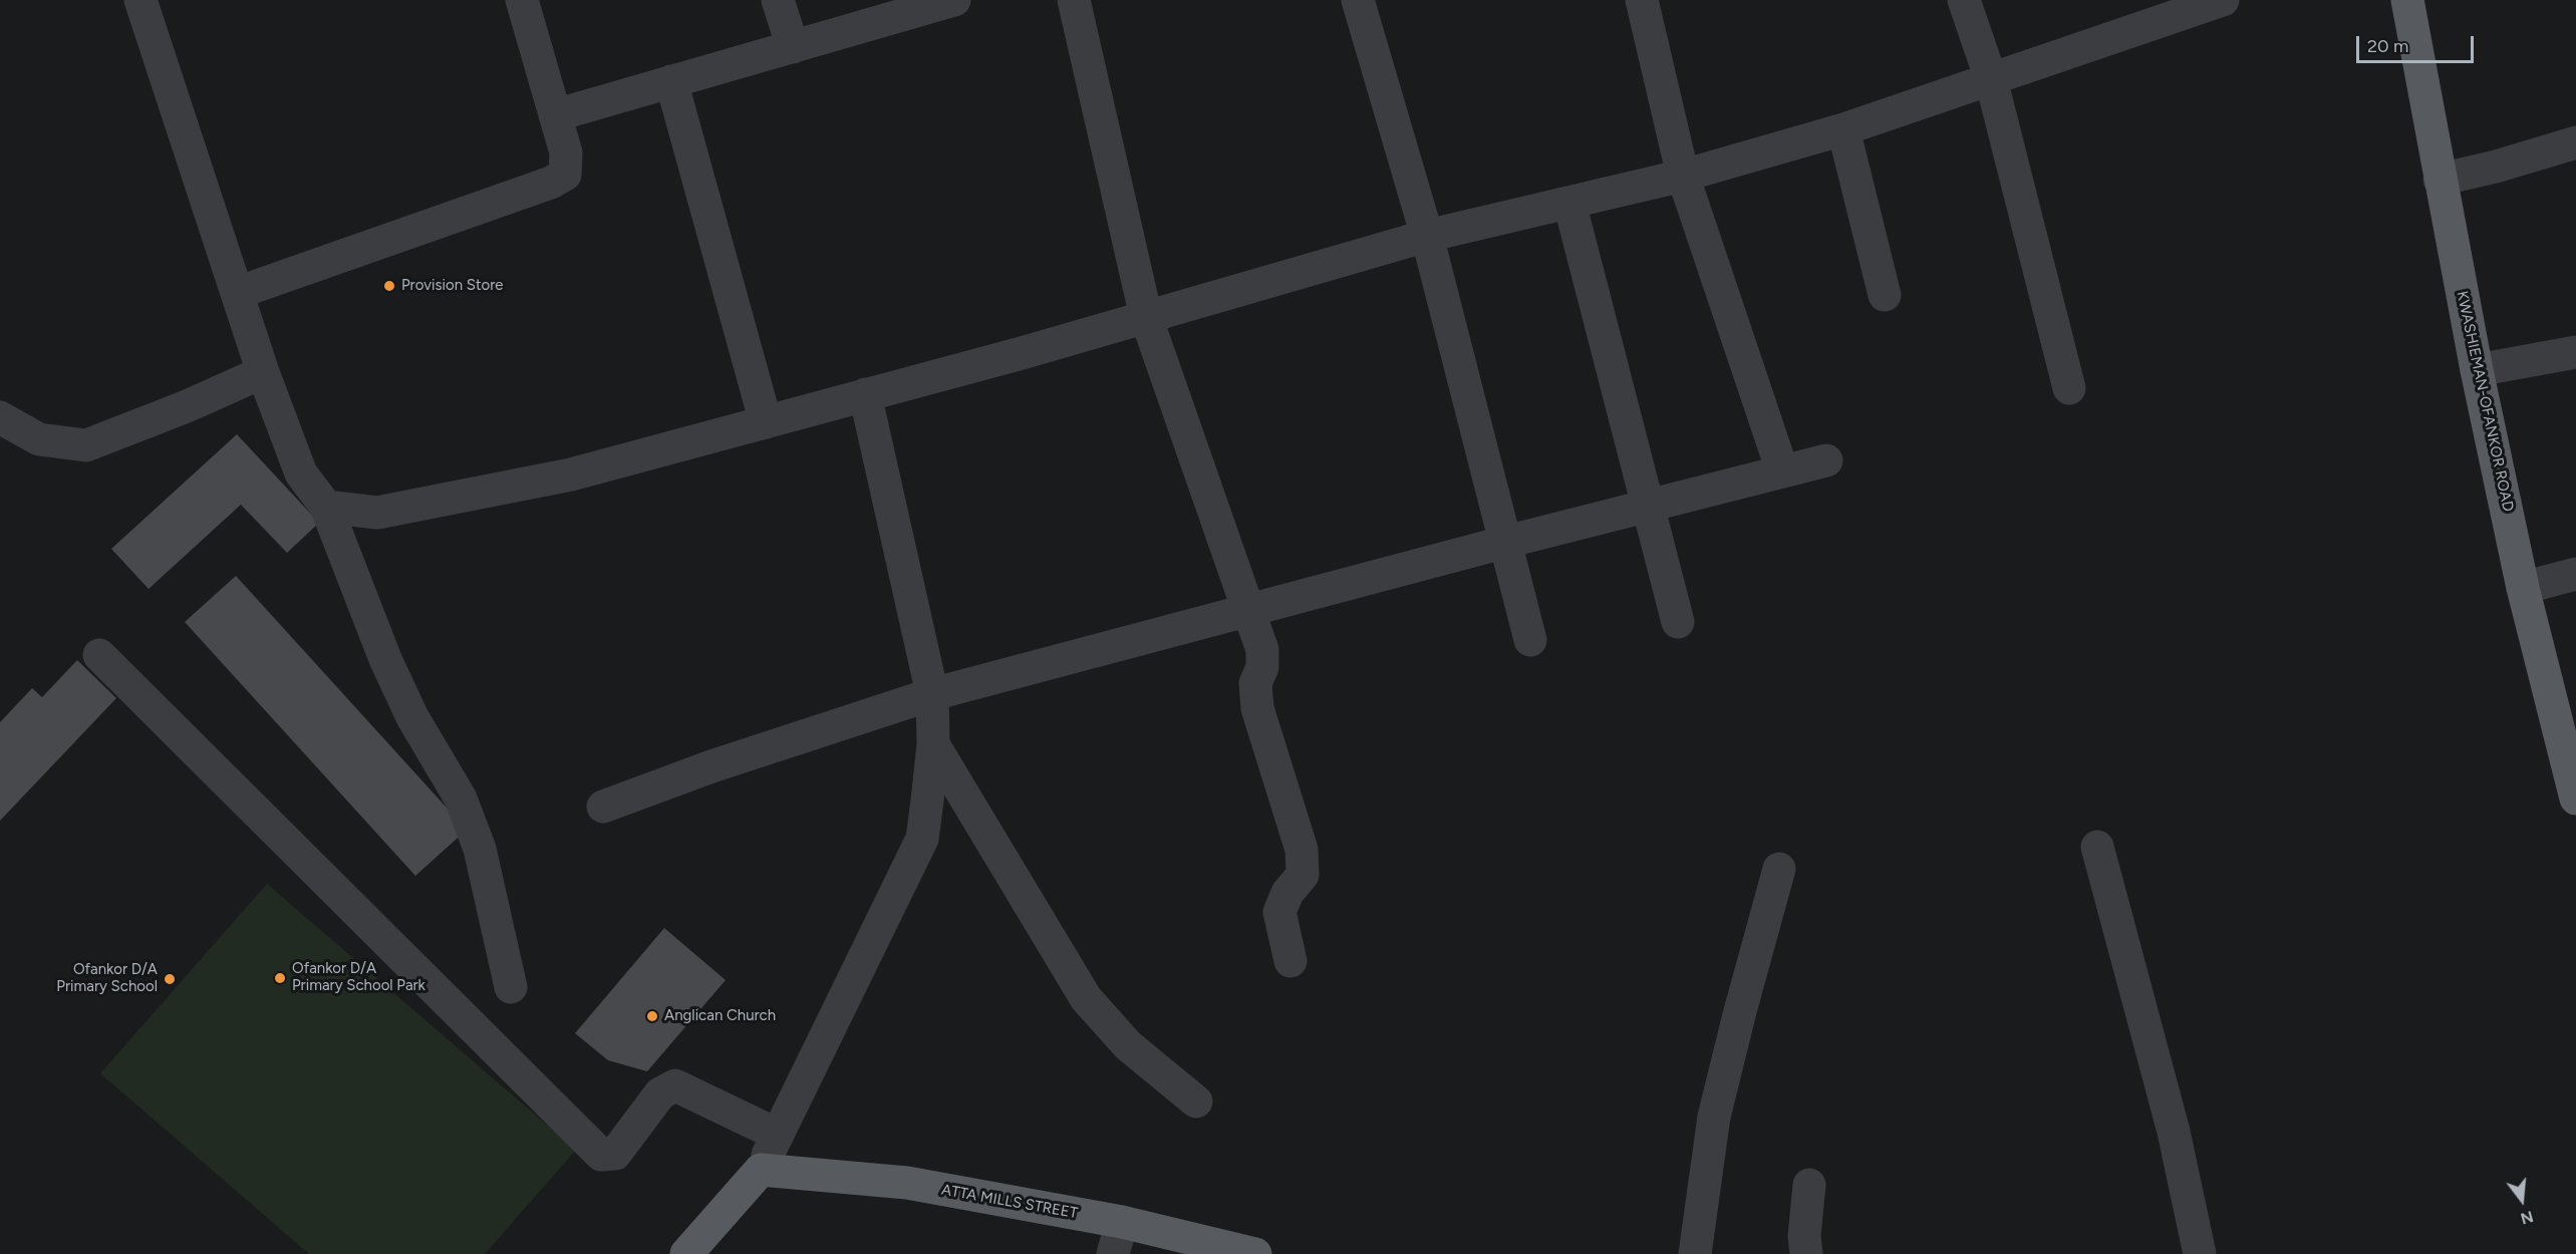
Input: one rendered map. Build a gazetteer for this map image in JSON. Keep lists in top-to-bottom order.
{
  "streets": {
    "main road": ["KWASHIEMAN-OFANKOR ROAD", "ATTA MILLS STREET"]
  },
  "places": [
    "Provision Store",
    "Ofankor D/A Primary School Park",
    "Ofankor D/A Primary School",
    "Anglican Church"
  ],
  "scale_bar": "20 m",
  "north": "bottom"
}
